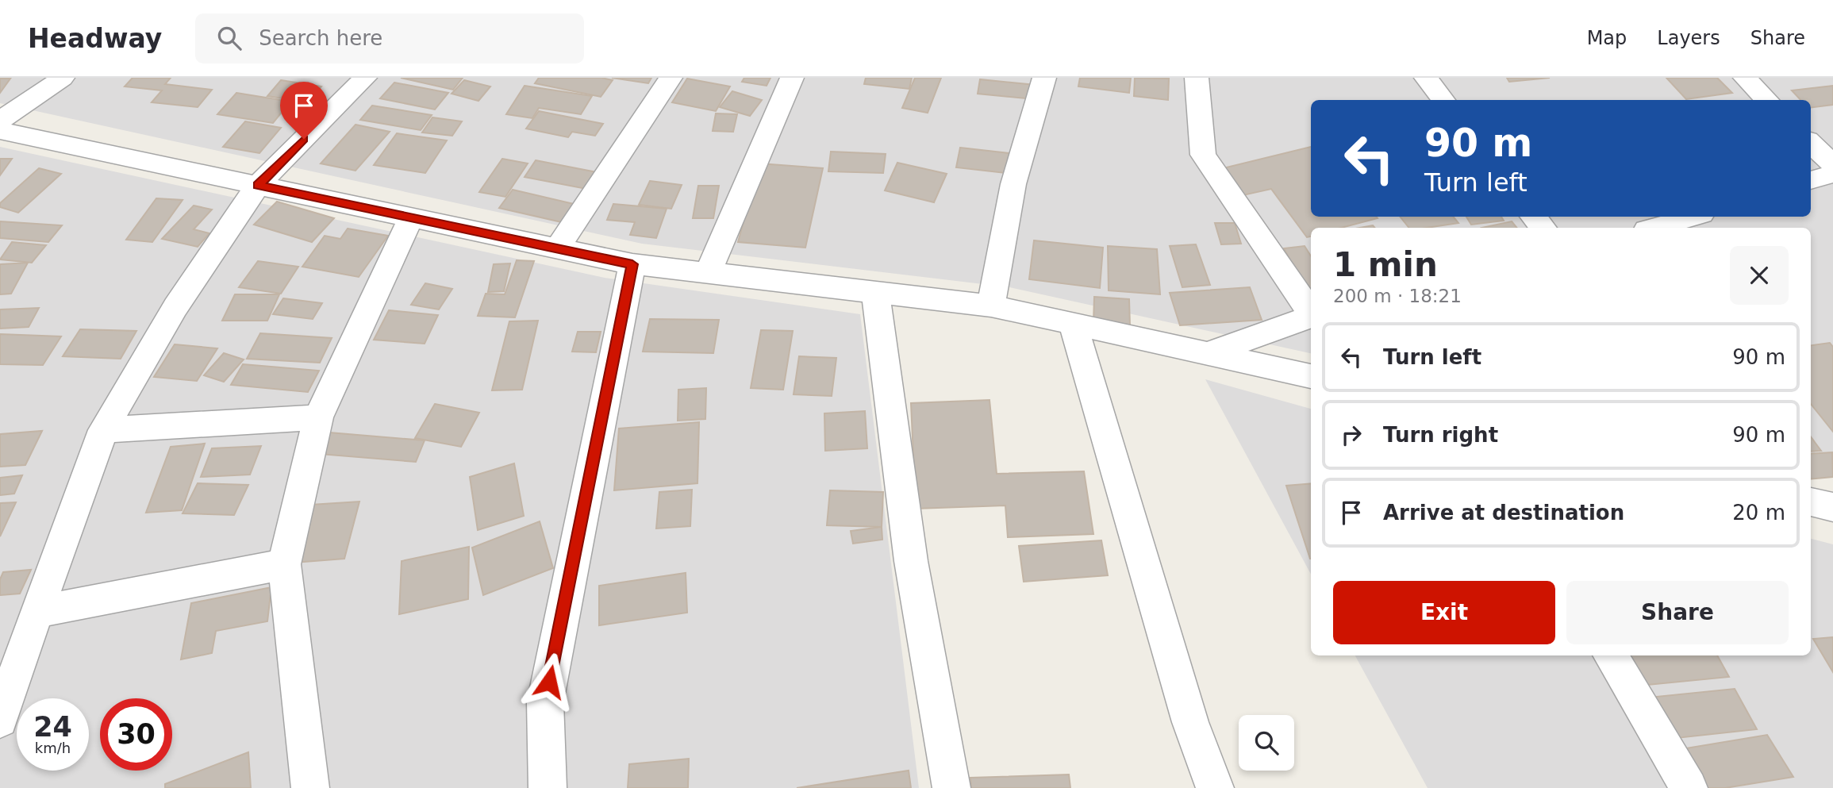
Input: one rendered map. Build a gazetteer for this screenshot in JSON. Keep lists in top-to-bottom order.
{
  "page": {
    "header": "Headway",
    "search": "Search here",
    "nav": ["Map", "Layers", "Share"],
    "turn": ["90 m", "Turn left"],
    "heading": ["1 min", "200 m · 18:21"],
    "list": [
      {
        "name": "Turn left",
        "value": "90 m"
      },
      {
        "name": "Turn right",
        "value": "90 m"
      },
      {
        "name": "Arrive at destination",
        "value": "20 m"
      }
    ],
    "buttons": ["Exit", "Share"],
    "speed": "24 km/h",
    "limit": "30"
  }
}
